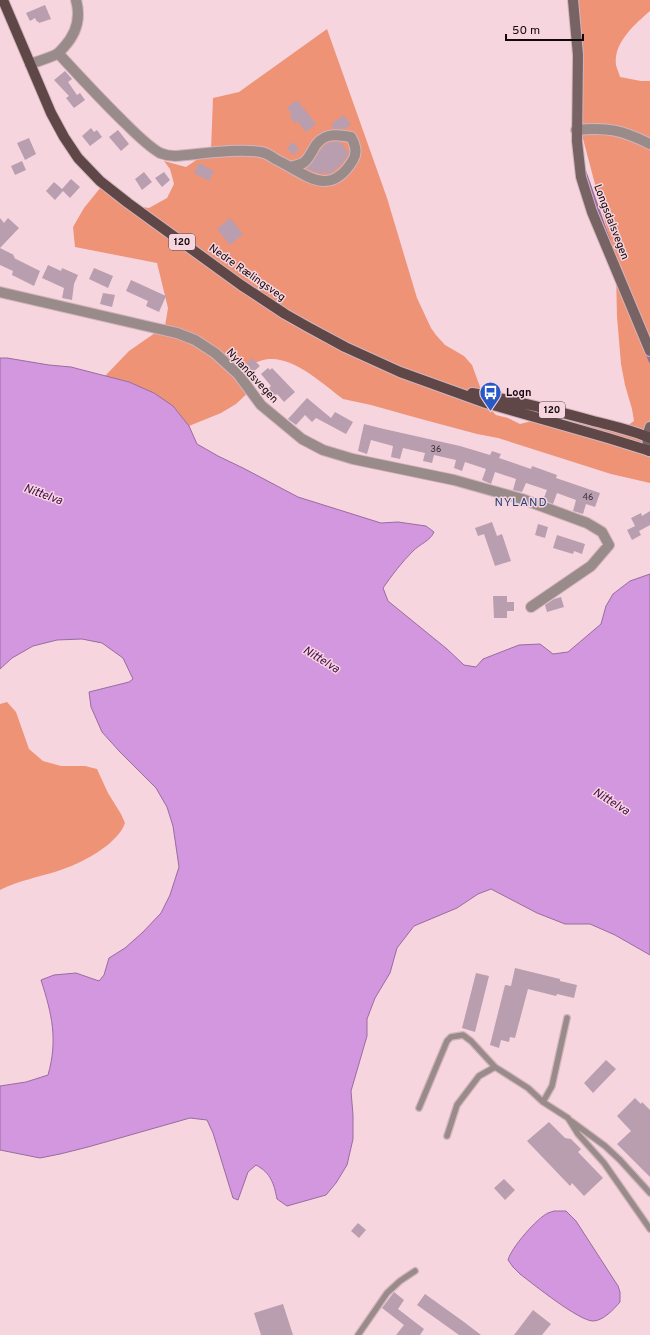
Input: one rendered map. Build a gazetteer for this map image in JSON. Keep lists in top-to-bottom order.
{
  "streets": {
    "main road": ["Longsdalsvegen", "120", "Nedre Rælingsveg"],
    "street": ["Nylandsvegen"]
  },
  "districts": ["NYLAND"],
  "water": ["Nittelva"],
  "places": {
    "bus stop": ["Logn"]
  },
  "house_numbers": ["36", "46"],
  "scale_bar": "50 m"
}
